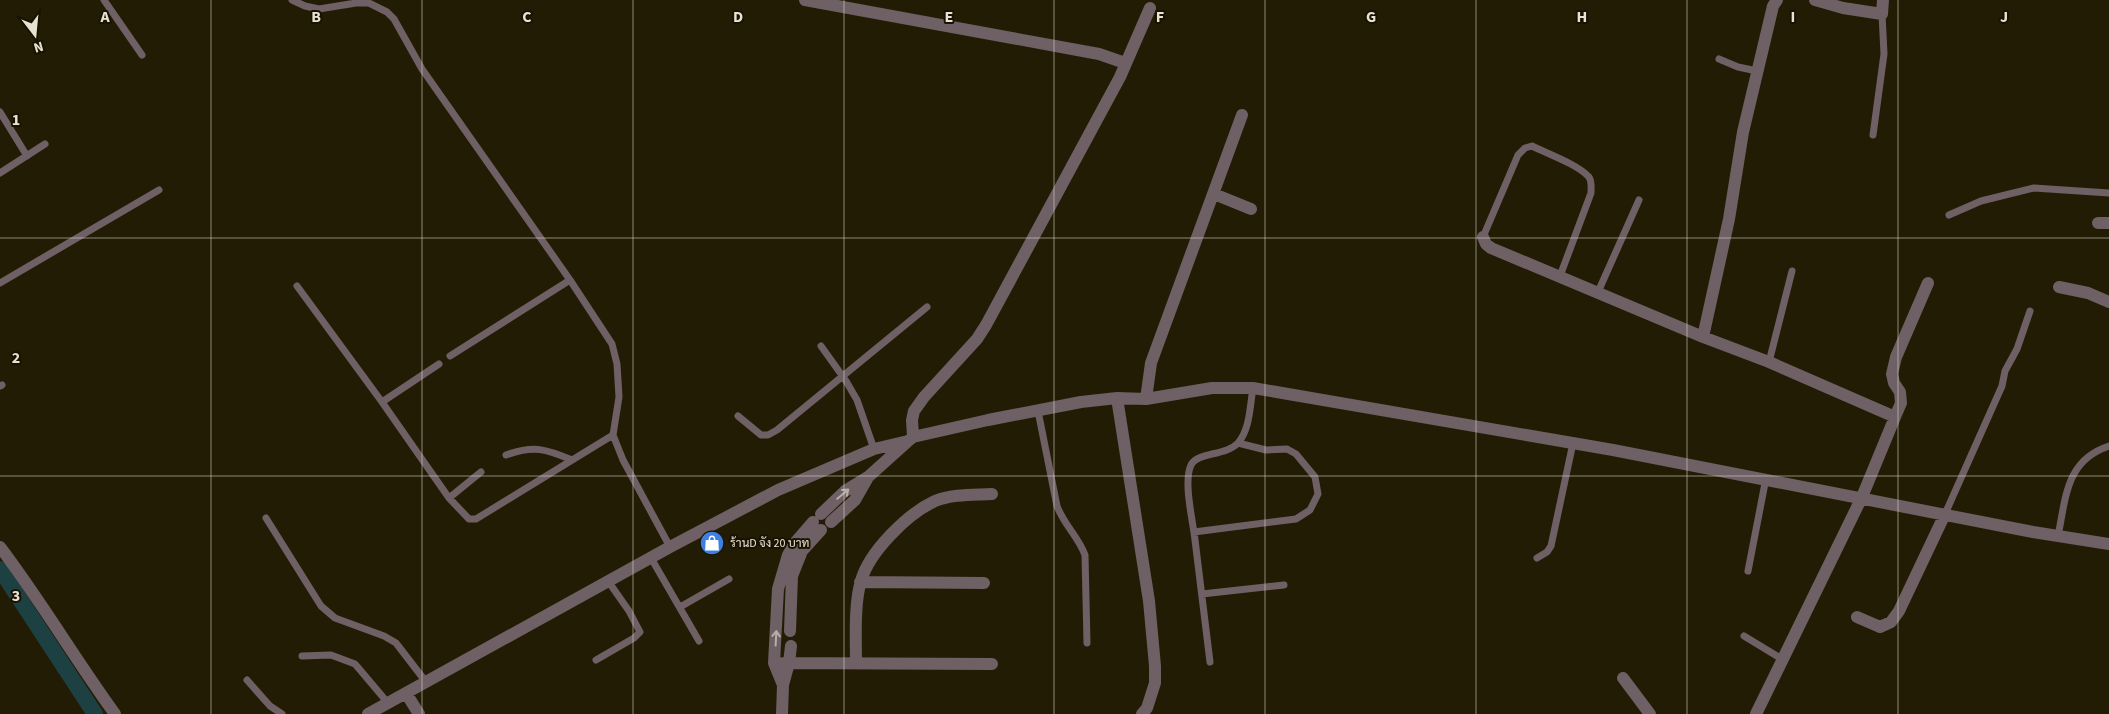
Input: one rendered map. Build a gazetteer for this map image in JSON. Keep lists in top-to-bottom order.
{
  "places": {
    "shop": ["ร้านD จัง 20 บาท"]
  },
  "north": "bottom",
  "grid": {
    "columns": [
      "A",
      "B",
      "C",
      "D",
      "E",
      "F",
      "G",
      "H",
      "I",
      "J"
    ],
    "rows": ["1", "2", "3"]
  }
}
